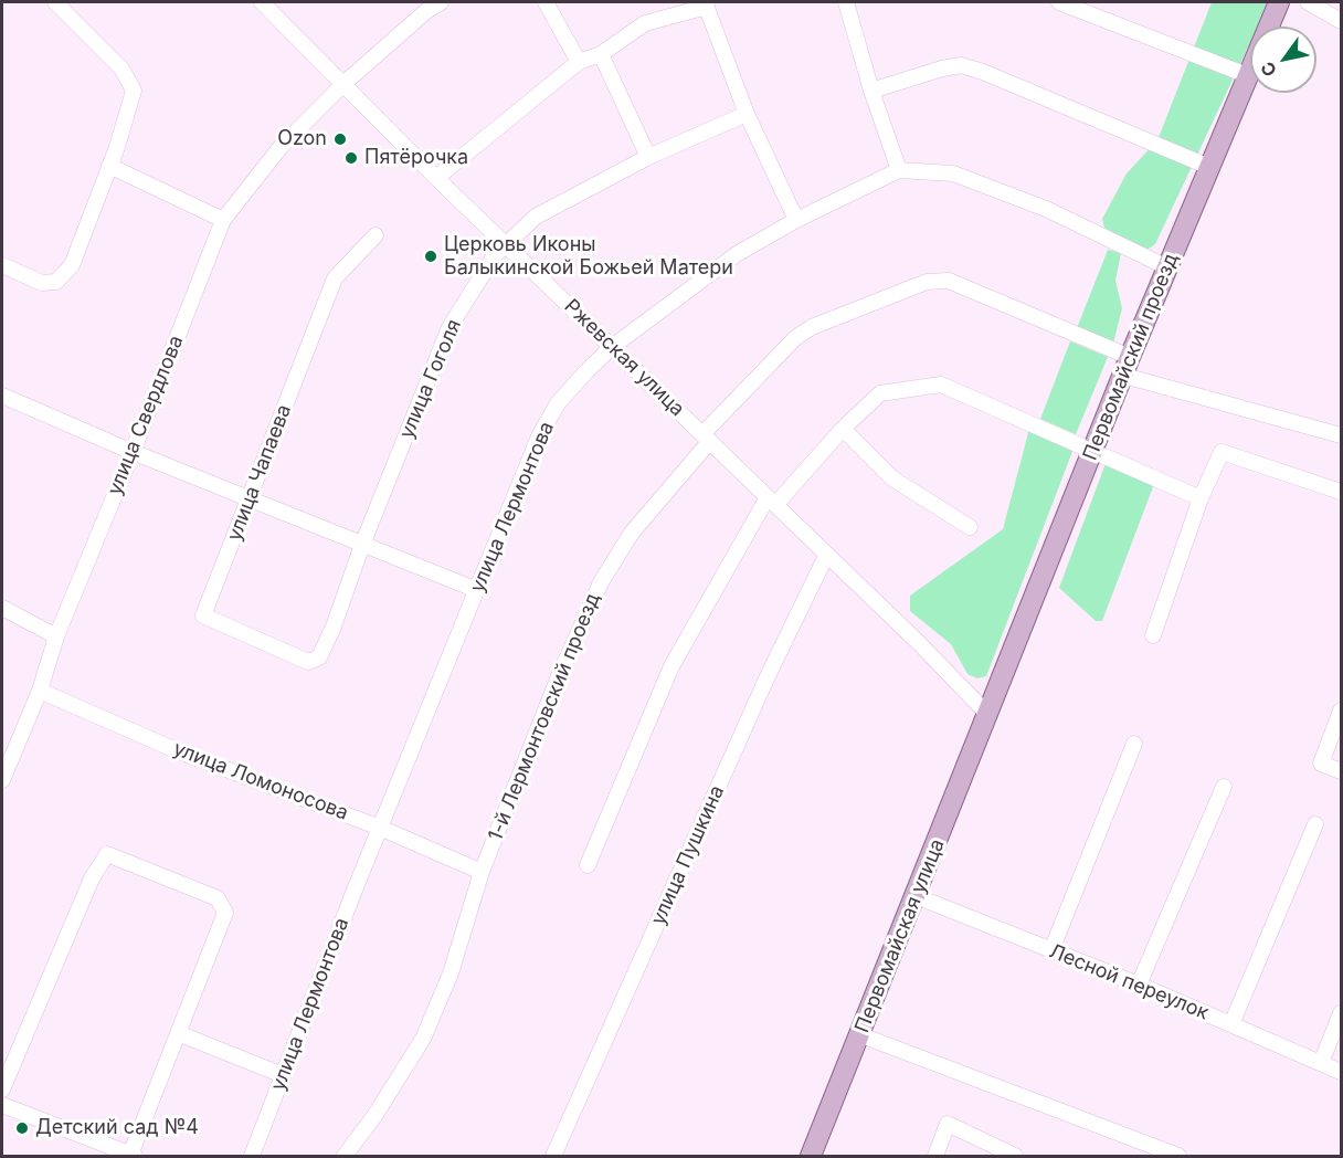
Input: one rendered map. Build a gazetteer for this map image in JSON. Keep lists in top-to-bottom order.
{
  "streets": {
    "main road": ["Первомайский проезд", "Первомайская улица"],
    "street": [
      "Ржевская улица",
      "улица Гоголя",
      "улица Свердлова",
      "улица Чапаева",
      "улица Лермонтова",
      "1-й Лермонтовский проезд",
      "улица Ломоносова",
      "улица Пушкина",
      "Лесной переулок"
    ]
  },
  "crossings": [
    ["Первомайский проезд", "Ржевская улица"],
    ["Первомайский проезд", "улица Лермонтова"],
    ["Первомайский проезд", "1-й Лермонтовский проезд"],
    ["Первомайский проезд", "Первомайская улица"],
    ["Ржевская улица", "улица Гоголя"],
    ["Ржевская улица", "улица Свердлова"],
    ["Ржевская улица", "улица Лермонтова"],
    ["Ржевская улица", "1-й Лермонтовский проезд"],
    ["Ржевская улица", "улица Пушкина"],
    ["Ржевская улица", "Первомайская улица"],
    ["улица Гоголя", "улица Чапаева"],
    ["улица Свердлова", "улица Ломоносова"],
    ["улица Лермонтова", "улица Ломоносова"],
    ["1-й Лермонтовский проезд", "улица Ломоносова"],
    ["Первомайская улица", "Лесной переулок"]
  ],
  "places": [
    "Ozon",
    "Пятёрочка",
    "Церковь Иконы Балыкинской Божьей Матери",
    "Детский сад №4"
  ],
  "north": "bottom left"
}
